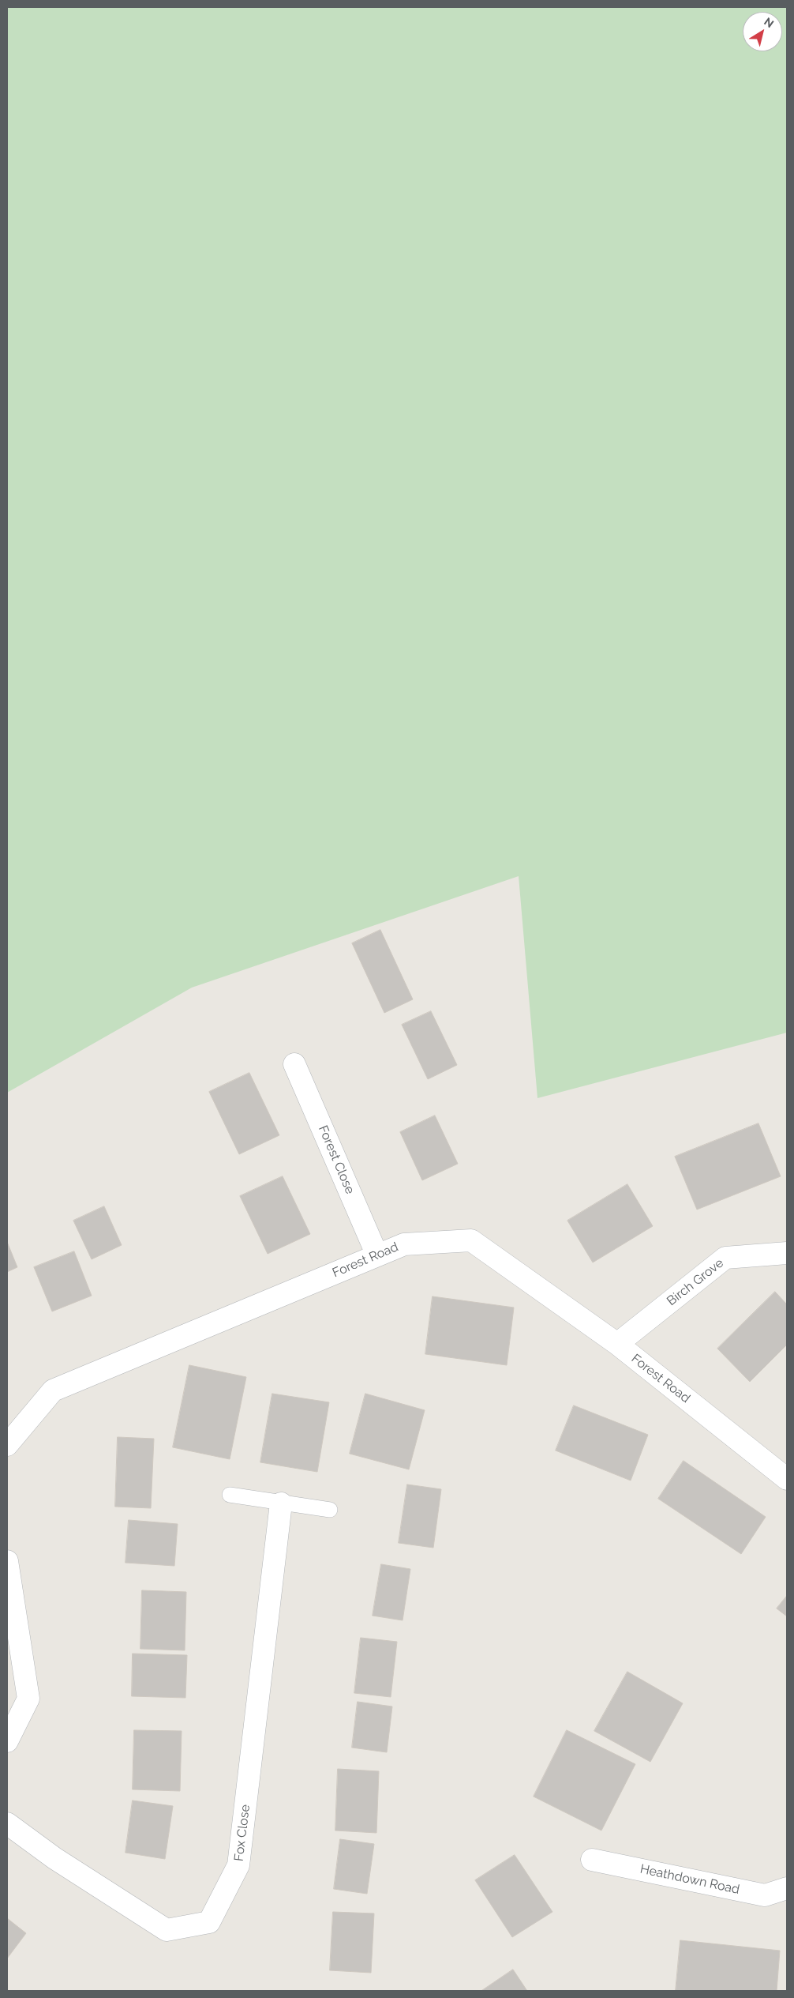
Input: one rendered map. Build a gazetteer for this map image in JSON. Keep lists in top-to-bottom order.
{
  "streets": {
    "street": [
      "Forest Close",
      "Forest Road",
      "Birch Grove",
      "Fox Close",
      "Heathdown Road"
    ]
  },
  "crossings": [
    ["Forest Close", "Forest Road"],
    ["Forest Road", "Birch Grove"]
  ],
  "north": "top right"
}
